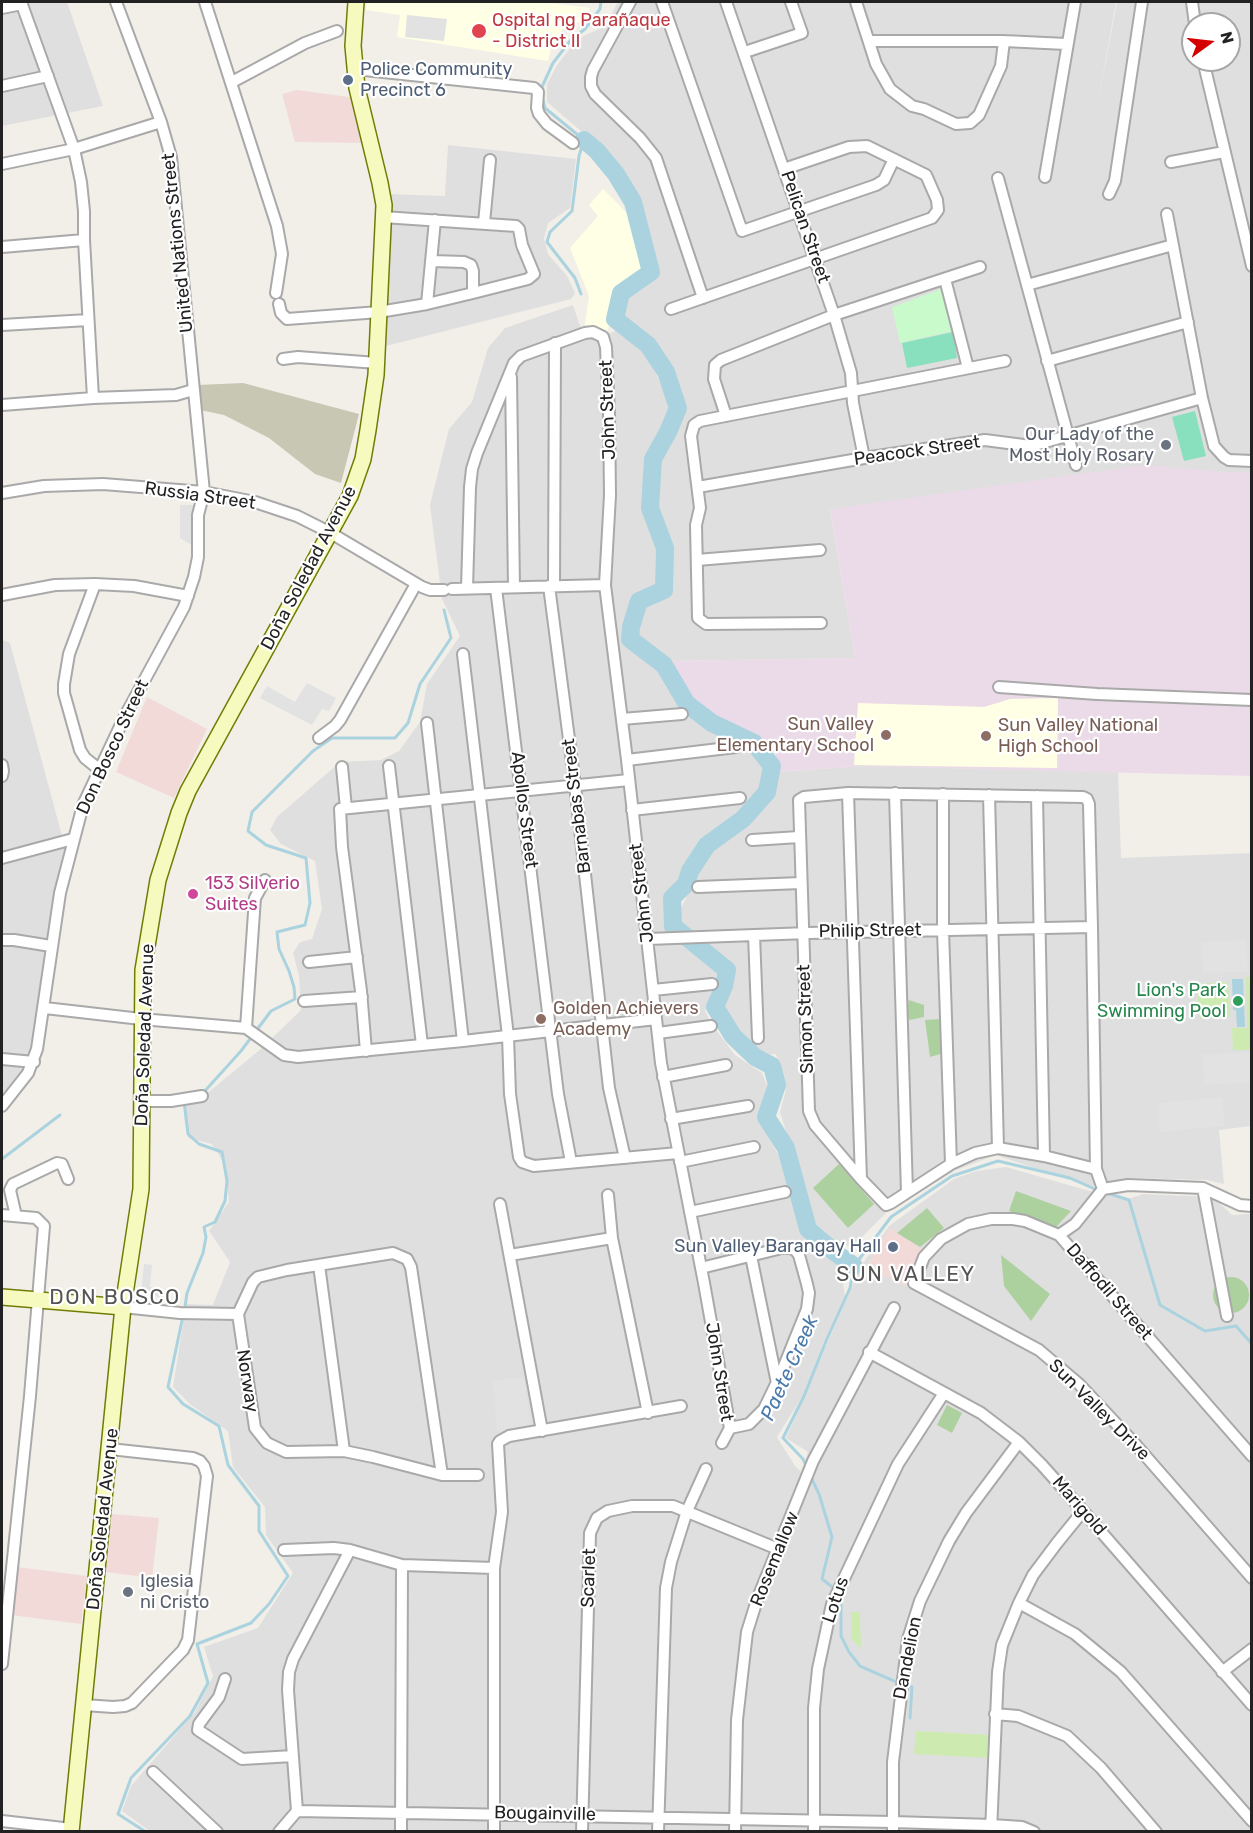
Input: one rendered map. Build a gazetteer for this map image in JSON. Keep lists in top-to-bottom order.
{
  "streets": {
    "main road": ["Doña Soledad Avenue"],
    "street": [
      "Pelican Street",
      "United Nations Street",
      "John Street",
      "Peacock Street",
      "Russia Street",
      "Don Bosco Street",
      "Barnabas Street",
      "Apollos Street",
      "Philip Street",
      "Simon Street",
      "Daffodil Street",
      "Norway",
      "Sun Valley Drive",
      "Marigold",
      "Rosemallow",
      "Scarlet",
      "Lotus",
      "Dandelion",
      "Bougainville"
    ]
  },
  "crossings": [
    ["Pelican Street", "Peacock Street"],
    ["United Nations Street", "Russia Street"],
    ["United Nations Street", "Don Bosco Street"],
    ["John Street", "Russia Street"],
    ["John Street", "Barnabas Street"],
    ["John Street", "Philip Street"],
    ["Russia Street", "Doña Soledad Avenue"],
    ["Russia Street", "Don Bosco Street"],
    ["Russia Street", "Barnabas Street"],
    ["Russia Street", "Apollos Street"],
    ["Philip Street", "Simon Street"],
    ["Daffodil Street", "Sun Valley Drive"],
    ["Marigold", "Rosemallow"],
    ["Marigold", "Lotus"],
    ["Marigold", "Dandelion"],
    ["Rosemallow", "Scarlet"],
    ["Rosemallow", "Bougainville"],
    ["Scarlet", "Bougainville"],
    ["Lotus", "Bougainville"],
    ["Dandelion", "Bougainville"]
  ],
  "districts": ["SUN VALLEY", "DON BOSCO"],
  "water": ["Paete Creek"],
  "places": [
    "Ospital ng Parañaque - District II",
    "Police Community Precinct 6",
    "Our Lady of the Most Holy Rosary",
    "Sun Valley Elementary School",
    "Sun Valley National High School",
    "153 Silverio Suites",
    "Lion's Park Swimming Pool",
    "Golden Achievers Academy",
    "Sun Valley Barangay Hall",
    "Iglesia ni Cristo"
  ],
  "north": "right"
}
